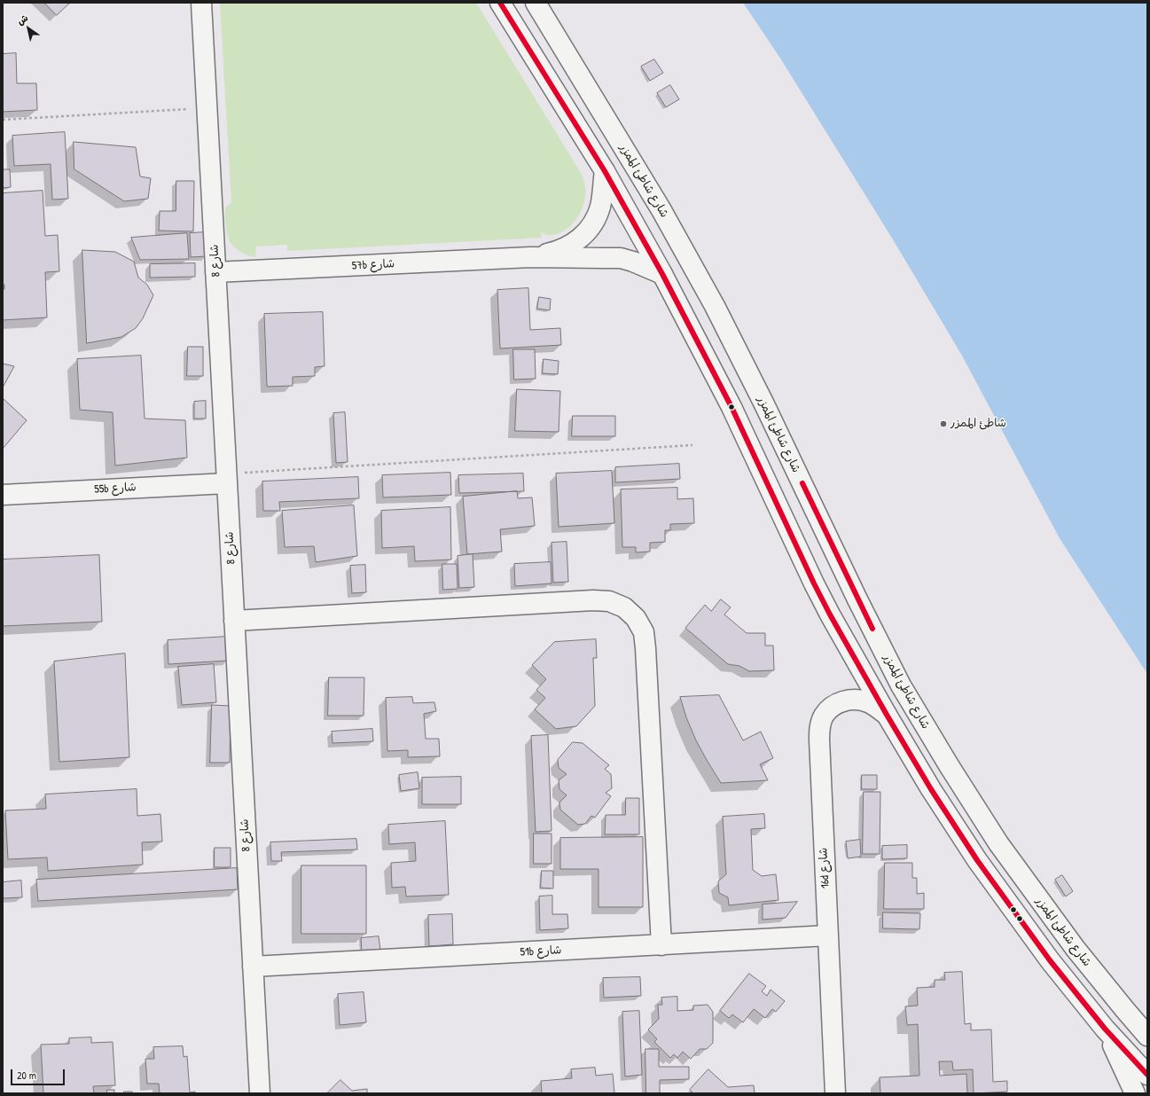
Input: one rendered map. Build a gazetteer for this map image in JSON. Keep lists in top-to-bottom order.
{
  "streets": {
    "street": [
      "شارع شاطئ الممزر",
      "شارع 8",
      "57b شارع",
      "55b شارع",
      "16d شارع",
      "51b شارع"
    ]
  },
  "crossings": [
    ["شارع 8", "57b شارع"],
    ["شارع 8", "55b شارع"],
    ["شارع 8", "51b شارع"],
    ["16d شارع", "51b شارع"]
  ],
  "places": ["شاطئ الممزر"],
  "scale_bar": "20 m",
  "north": "top left"
}
